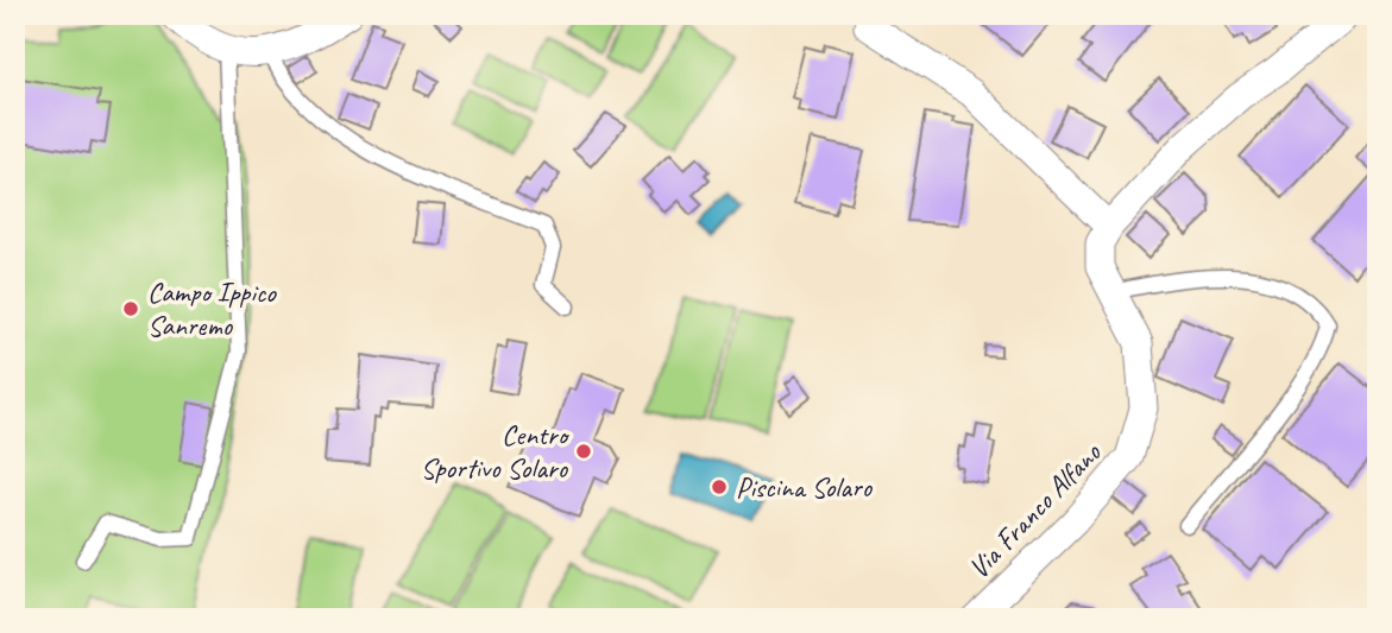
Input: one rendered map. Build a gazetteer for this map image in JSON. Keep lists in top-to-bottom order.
{
  "streets": {
    "street": ["Via Franco Alfano"]
  },
  "places": ["Campo Ippico Sanremo", "Centro Sportivo Solaro", "Piscina Solaro"]
}
